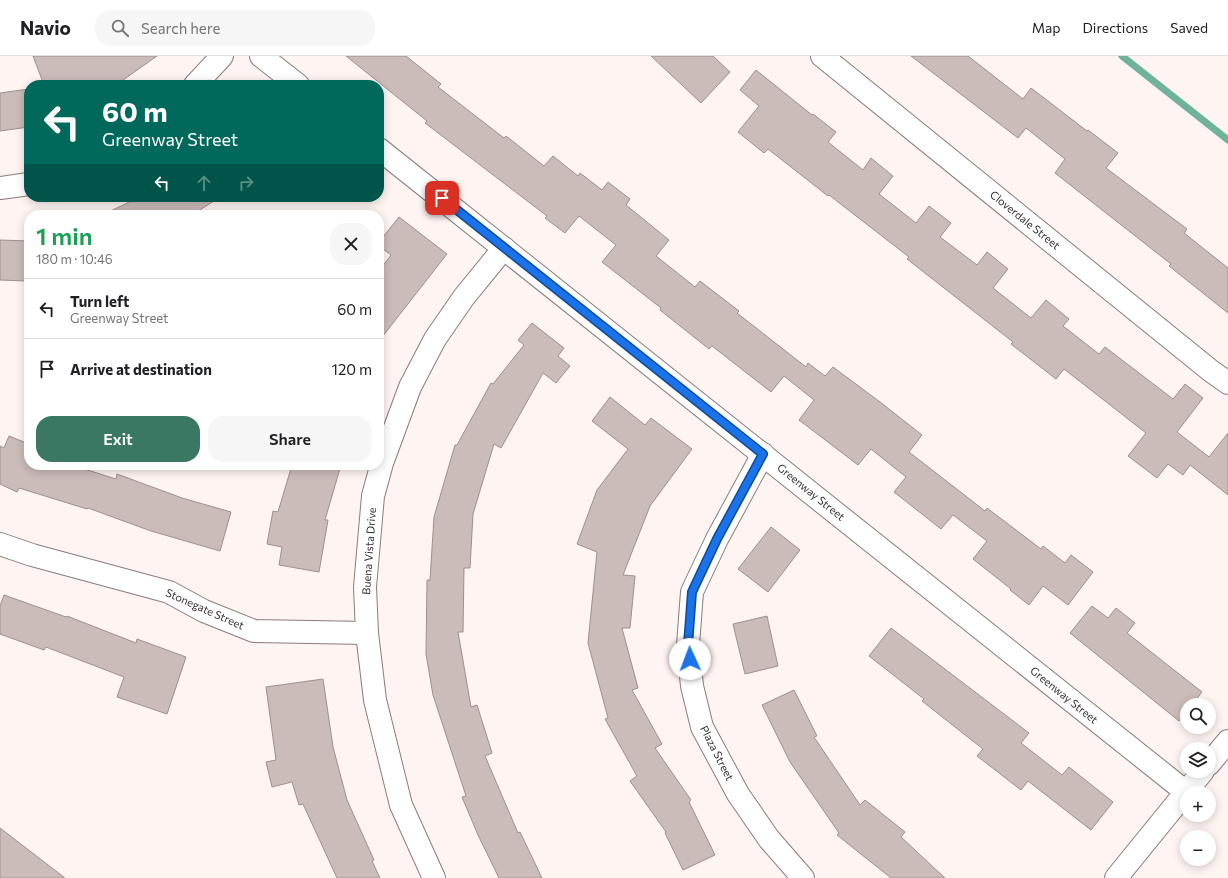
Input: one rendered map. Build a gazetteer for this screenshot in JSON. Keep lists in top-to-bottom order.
{
  "streets": {
    "street": [
      "Cloverdale Street",
      "Greenway Street",
      "Buena Vista Drive",
      "Stonegate Street",
      "Plaza Street"
    ]
  },
  "crossings": [
    ["Greenway Street", "Buena Vista Drive"],
    ["Greenway Street", "Plaza Street"],
    ["Buena Vista Drive", "Stonegate Street"]
  ],
  "page": {
    "header": "Navio",
    "search": "Search here",
    "nav": ["Map", "Directions", "Saved"],
    "turn": ["60 m", "Greenway Street"],
    "heading": ["1 min", "180 m · 10:46"],
    "list": [
      {
        "name": "Turn left",
        "note": "Greenway Street",
        "value": "60 m"
      },
      {
        "name": "Arrive at destination",
        "value": "120 m"
      }
    ],
    "buttons": ["Exit", "Share"],
    "map_buttons": ["+", "−"]
  }
}
